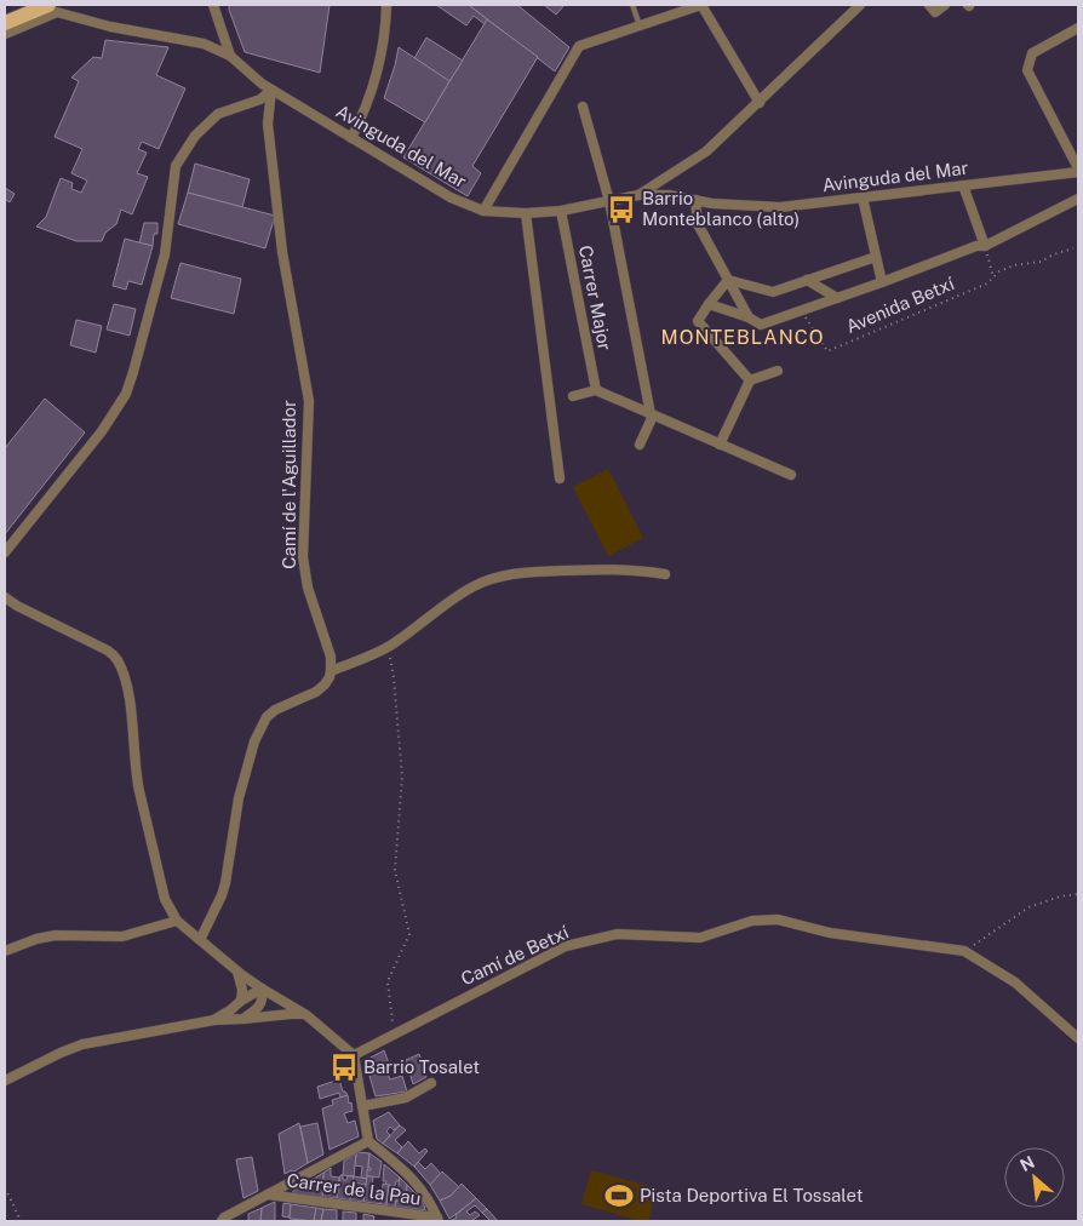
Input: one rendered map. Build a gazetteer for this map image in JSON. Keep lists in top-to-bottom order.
{
  "streets": {
    "street": [
      "Avinguda del Mar",
      "Carrer Major",
      "Camí de l'Aguillador",
      "Camí de Betxí",
      "Carrer de la Pau"
    ],
    "path": ["Avenida Betxí"]
  },
  "crossings": [
    ["Avinguda del Mar", "Carrer Major"],
    ["Avinguda del Mar", "Camí de l'Aguillador"]
  ],
  "districts": ["MONTEBLANCO"],
  "places": {
    "bus stop": ["Barrio Monteblanco (alto)", "Barrio Tosalet"],
    "sports": ["Pista Deportiva El Tossalet"]
  },
  "north": "top left"
}
